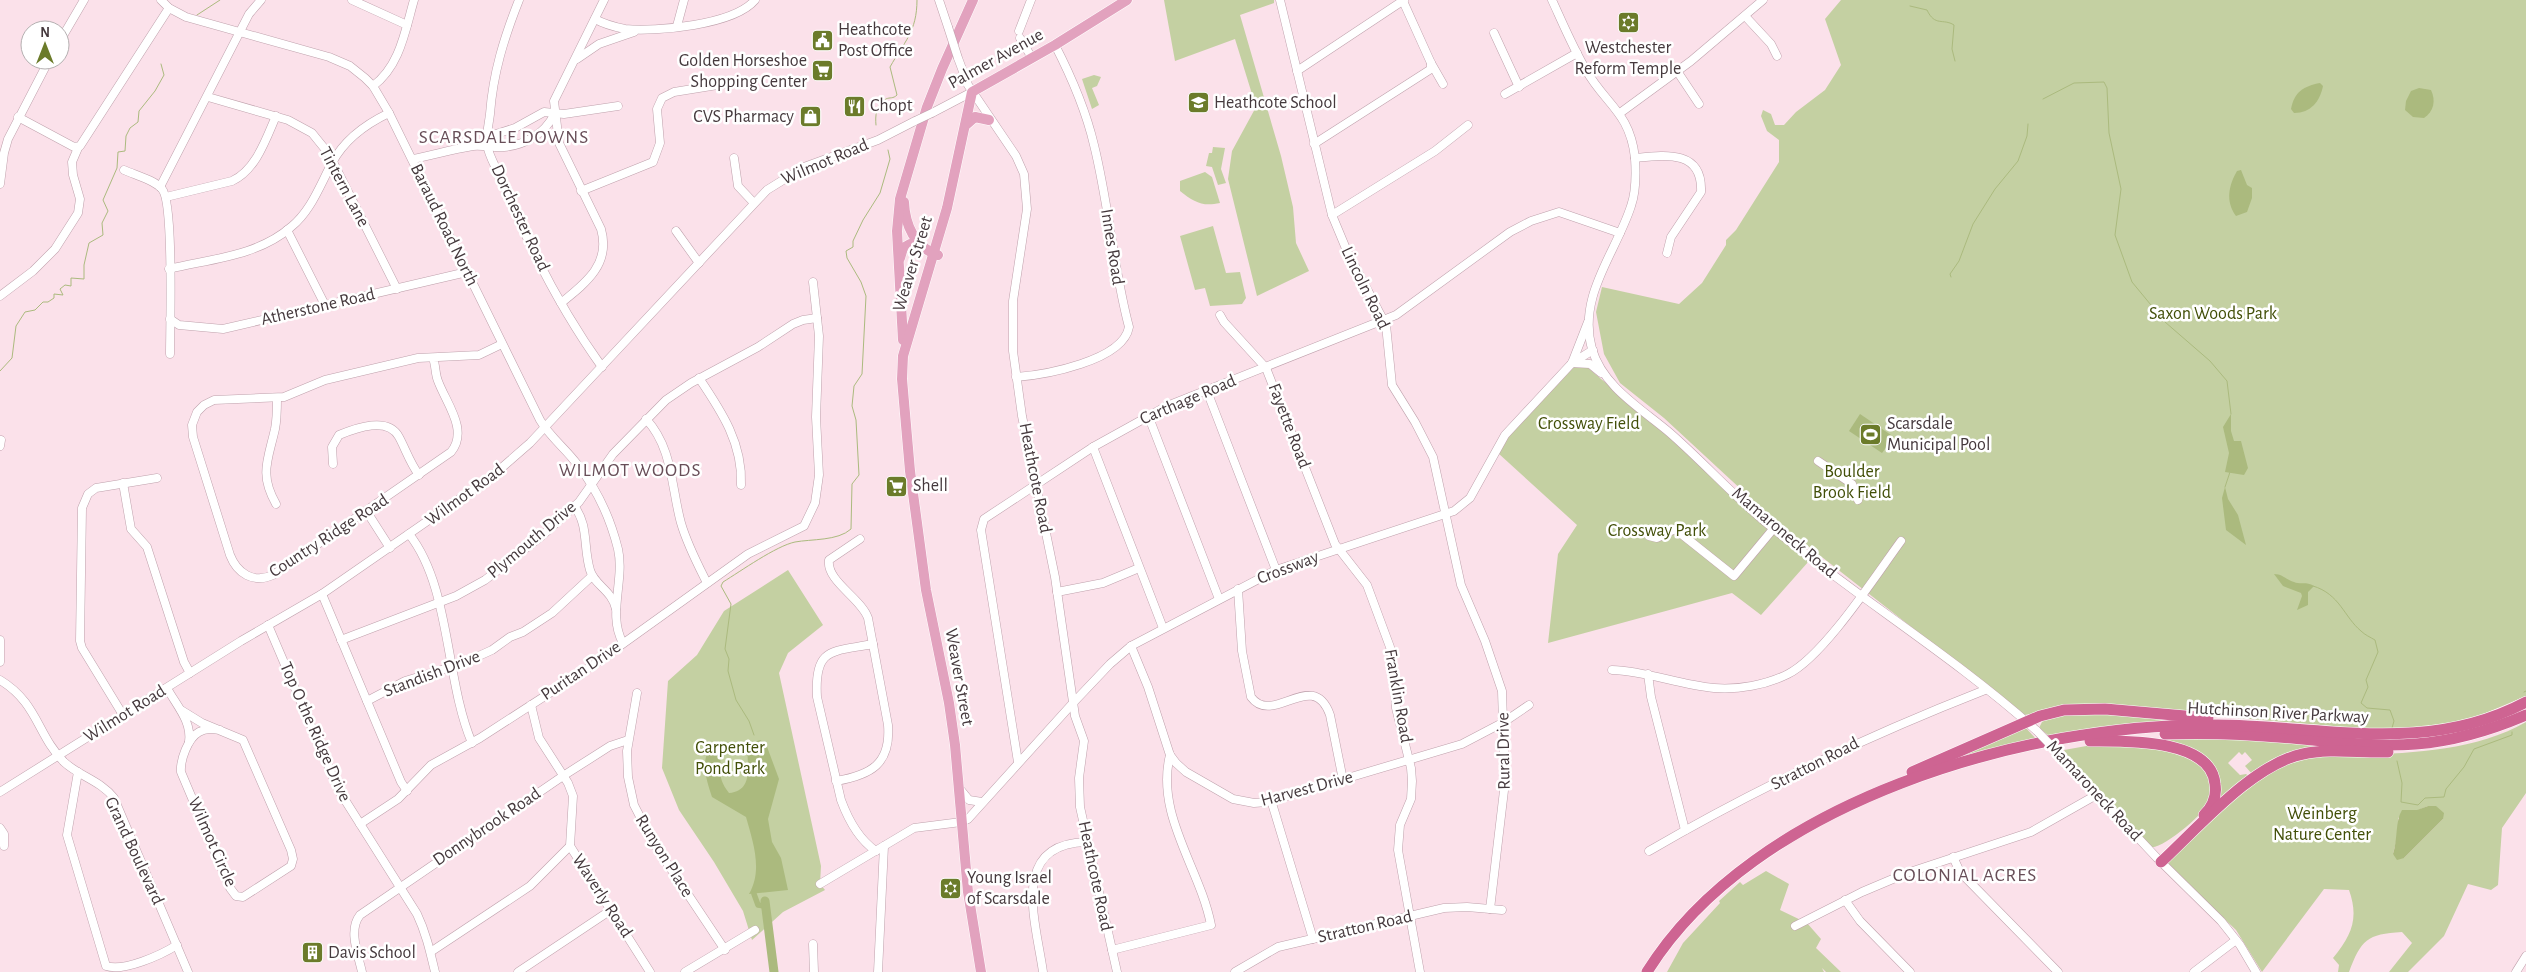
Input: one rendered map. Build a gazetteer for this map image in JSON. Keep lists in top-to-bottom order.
{
  "streets": {
    "highway": ["Hutchinson River Parkway"],
    "main road": ["Palmer Avenue", "Weaver Street"],
    "street": [
      "Wilmot Road",
      "Tintern Lane",
      "Dorchester Road",
      "Baraud Road North",
      "Innes Road",
      "Lincoln Road",
      "Atherstone Road",
      "Carthage Road",
      "Fayette Road",
      "Heathcote Road",
      "Mamaroneck Road",
      "Country Ridge Road",
      "Plymouth Drive",
      "Crossway",
      "Puritan Drive",
      "Standish Drive",
      "Franklin Road",
      "Top O the Ridge Drive",
      "Rural Drive",
      "Stratton Road",
      "Harvest Drive",
      "Donnybrook Road",
      "Wilmot Circle",
      "Grand Boulevard",
      "Runyon Place",
      "Waverly Road"
    ]
  },
  "crossings": [
    ["Palmer Avenue", "Wilmot Road"],
    ["Palmer Avenue", "Innes Road"],
    ["Palmer Avenue", "Weaver Street"],
    ["Palmer Avenue", "Heathcote Road"],
    ["Wilmot Road", "Dorchester Road"],
    ["Wilmot Road", "Baraud Road North"],
    ["Wilmot Road", "Top O the Ridge Drive"],
    ["Wilmot Road", "Wilmot Circle"],
    ["Wilmot Road", "Grand Boulevard"],
    ["Tintern Lane", "Atherstone Road"],
    ["Baraud Road North", "Atherstone Road"],
    ["Baraud Road North", "Country Ridge Road"],
    ["Baraud Road North", "Plymouth Drive"],
    ["Innes Road", "Heathcote Road"],
    ["Weaver Street", "Heathcote Road"],
    ["Weaver Street", "Crossway"],
    ["Lincoln Road", "Carthage Road"],
    ["Lincoln Road", "Crossway"],
    ["Lincoln Road", "Rural Drive"],
    ["Carthage Road", "Fayette Road"],
    ["Carthage Road", "Heathcote Road"],
    ["Carthage Road", "Mamaroneck Road"],
    ["Carthage Road", "Crossway"],
    ["Fayette Road", "Crossway"],
    ["Fayette Road", "Franklin Road"],
    ["Heathcote Road", "Crossway"],
    ["Mamaroneck Road", "Crossway"],
    ["Mamaroneck Road", "Stratton Road"],
    ["Plymouth Drive", "Puritan Drive"],
    ["Crossway", "Franklin Road"],
    ["Crossway", "Harvest Drive"],
    ["Puritan Drive", "Top O the Ridge Drive"],
    ["Puritan Drive", "Waverly Road"],
    ["Franklin Road", "Stratton Road"],
    ["Franklin Road", "Harvest Drive"],
    ["Top O the Ridge Drive", "Donnybrook Road"],
    ["Rural Drive", "Stratton Road"],
    ["Rural Drive", "Harvest Drive"],
    ["Donnybrook Road", "Runyon Place"],
    ["Donnybrook Road", "Waverly Road"]
  ],
  "districts": ["SCARSDALE DOWNS", "WILMOT WOODS", "COLONIAL ACRES"],
  "parks": [
    "Saxon Woods Park",
    "Crossway Field",
    "Boulder Brook Field",
    "Crossway Park",
    "Carpenter Pond Park",
    "Weinberg Nature Center"
  ],
  "places": {
    "synagogue": ["Westchester Reform Temple", "Young Israel of Scarsdale"],
    "public building": ["Heathcote Post Office"],
    "supermarket": ["Golden Horseshoe Shopping Center", "Shell"],
    "school or university": ["Heathcote School"],
    "restaurant": ["Chopt"],
    "shop": ["CVS Pharmacy"],
    "sports": ["Scarsdale Municipal Pool"],
    "building": ["Davis School"]
  },
  "north": "top"
}
